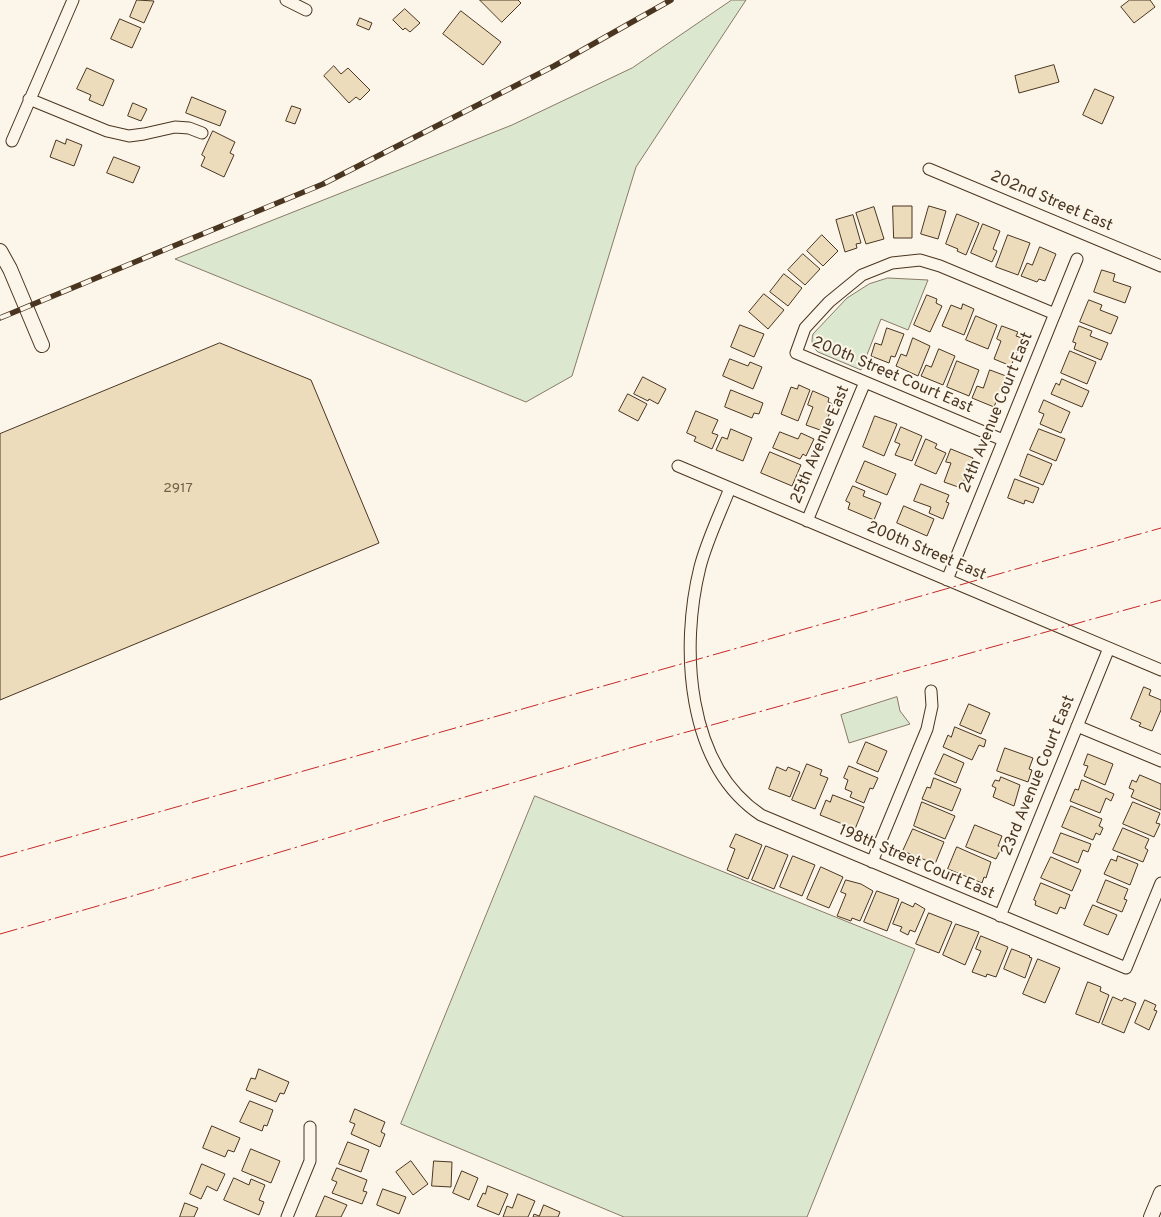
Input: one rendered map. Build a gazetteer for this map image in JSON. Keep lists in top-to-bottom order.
{
  "streets": {
    "street": [
      "202nd Street East",
      "200th Street Court East",
      "24th Avenue Court East",
      "25th Avenue East",
      "200th Street East",
      "23rd Avenue Court East",
      "198th Street Court East"
    ]
  },
  "crossings": [
    ["200th Street Court East", "24th Avenue Court East"],
    ["200th Street Court East", "25th Avenue East"],
    ["24th Avenue Court East", "200th Street East"],
    ["25th Avenue East", "200th Street East"],
    ["200th Street East", "23rd Avenue Court East"],
    ["200th Street East", "198th Street Court East"],
    ["23rd Avenue Court East", "198th Street Court East"]
  ],
  "house_numbers": ["2917"]
}
